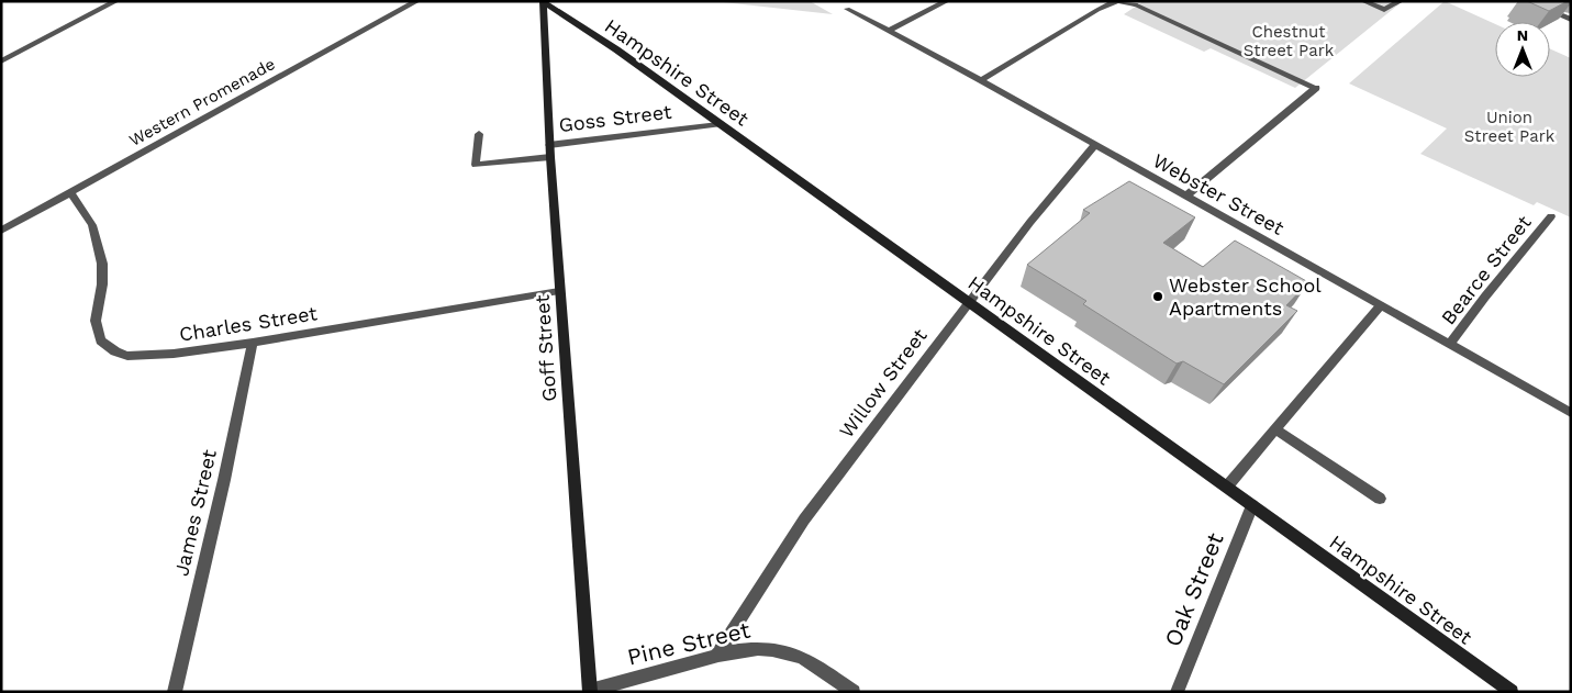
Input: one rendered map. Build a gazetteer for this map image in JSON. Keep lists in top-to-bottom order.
{
  "streets": {
    "street": [
      "Hampshire Street",
      "Western Promenade",
      "Goss Street",
      "Webster Street",
      "Bearce Street",
      "Charles Street",
      "Goff Street",
      "Willow Street",
      "James Street",
      "Oak Street",
      "Pine Street"
    ]
  },
  "crossings": [
    ["Hampshire Street", "Goss Street"],
    ["Hampshire Street", "Goff Street"],
    ["Hampshire Street", "Willow Street"],
    ["Hampshire Street", "Oak Street"],
    ["Western Promenade", "Charles Street"],
    ["Goss Street", "Goff Street"],
    ["Webster Street", "Bearce Street"],
    ["Webster Street", "Willow Street"],
    ["Charles Street", "Goff Street"],
    ["Charles Street", "James Street"],
    ["Goff Street", "Pine Street"],
    ["Willow Street", "Pine Street"]
  ],
  "parks": ["Chestnut Street Park", "Union Street Park"],
  "places": ["Webster School Apartments"],
  "north": "top"
}
